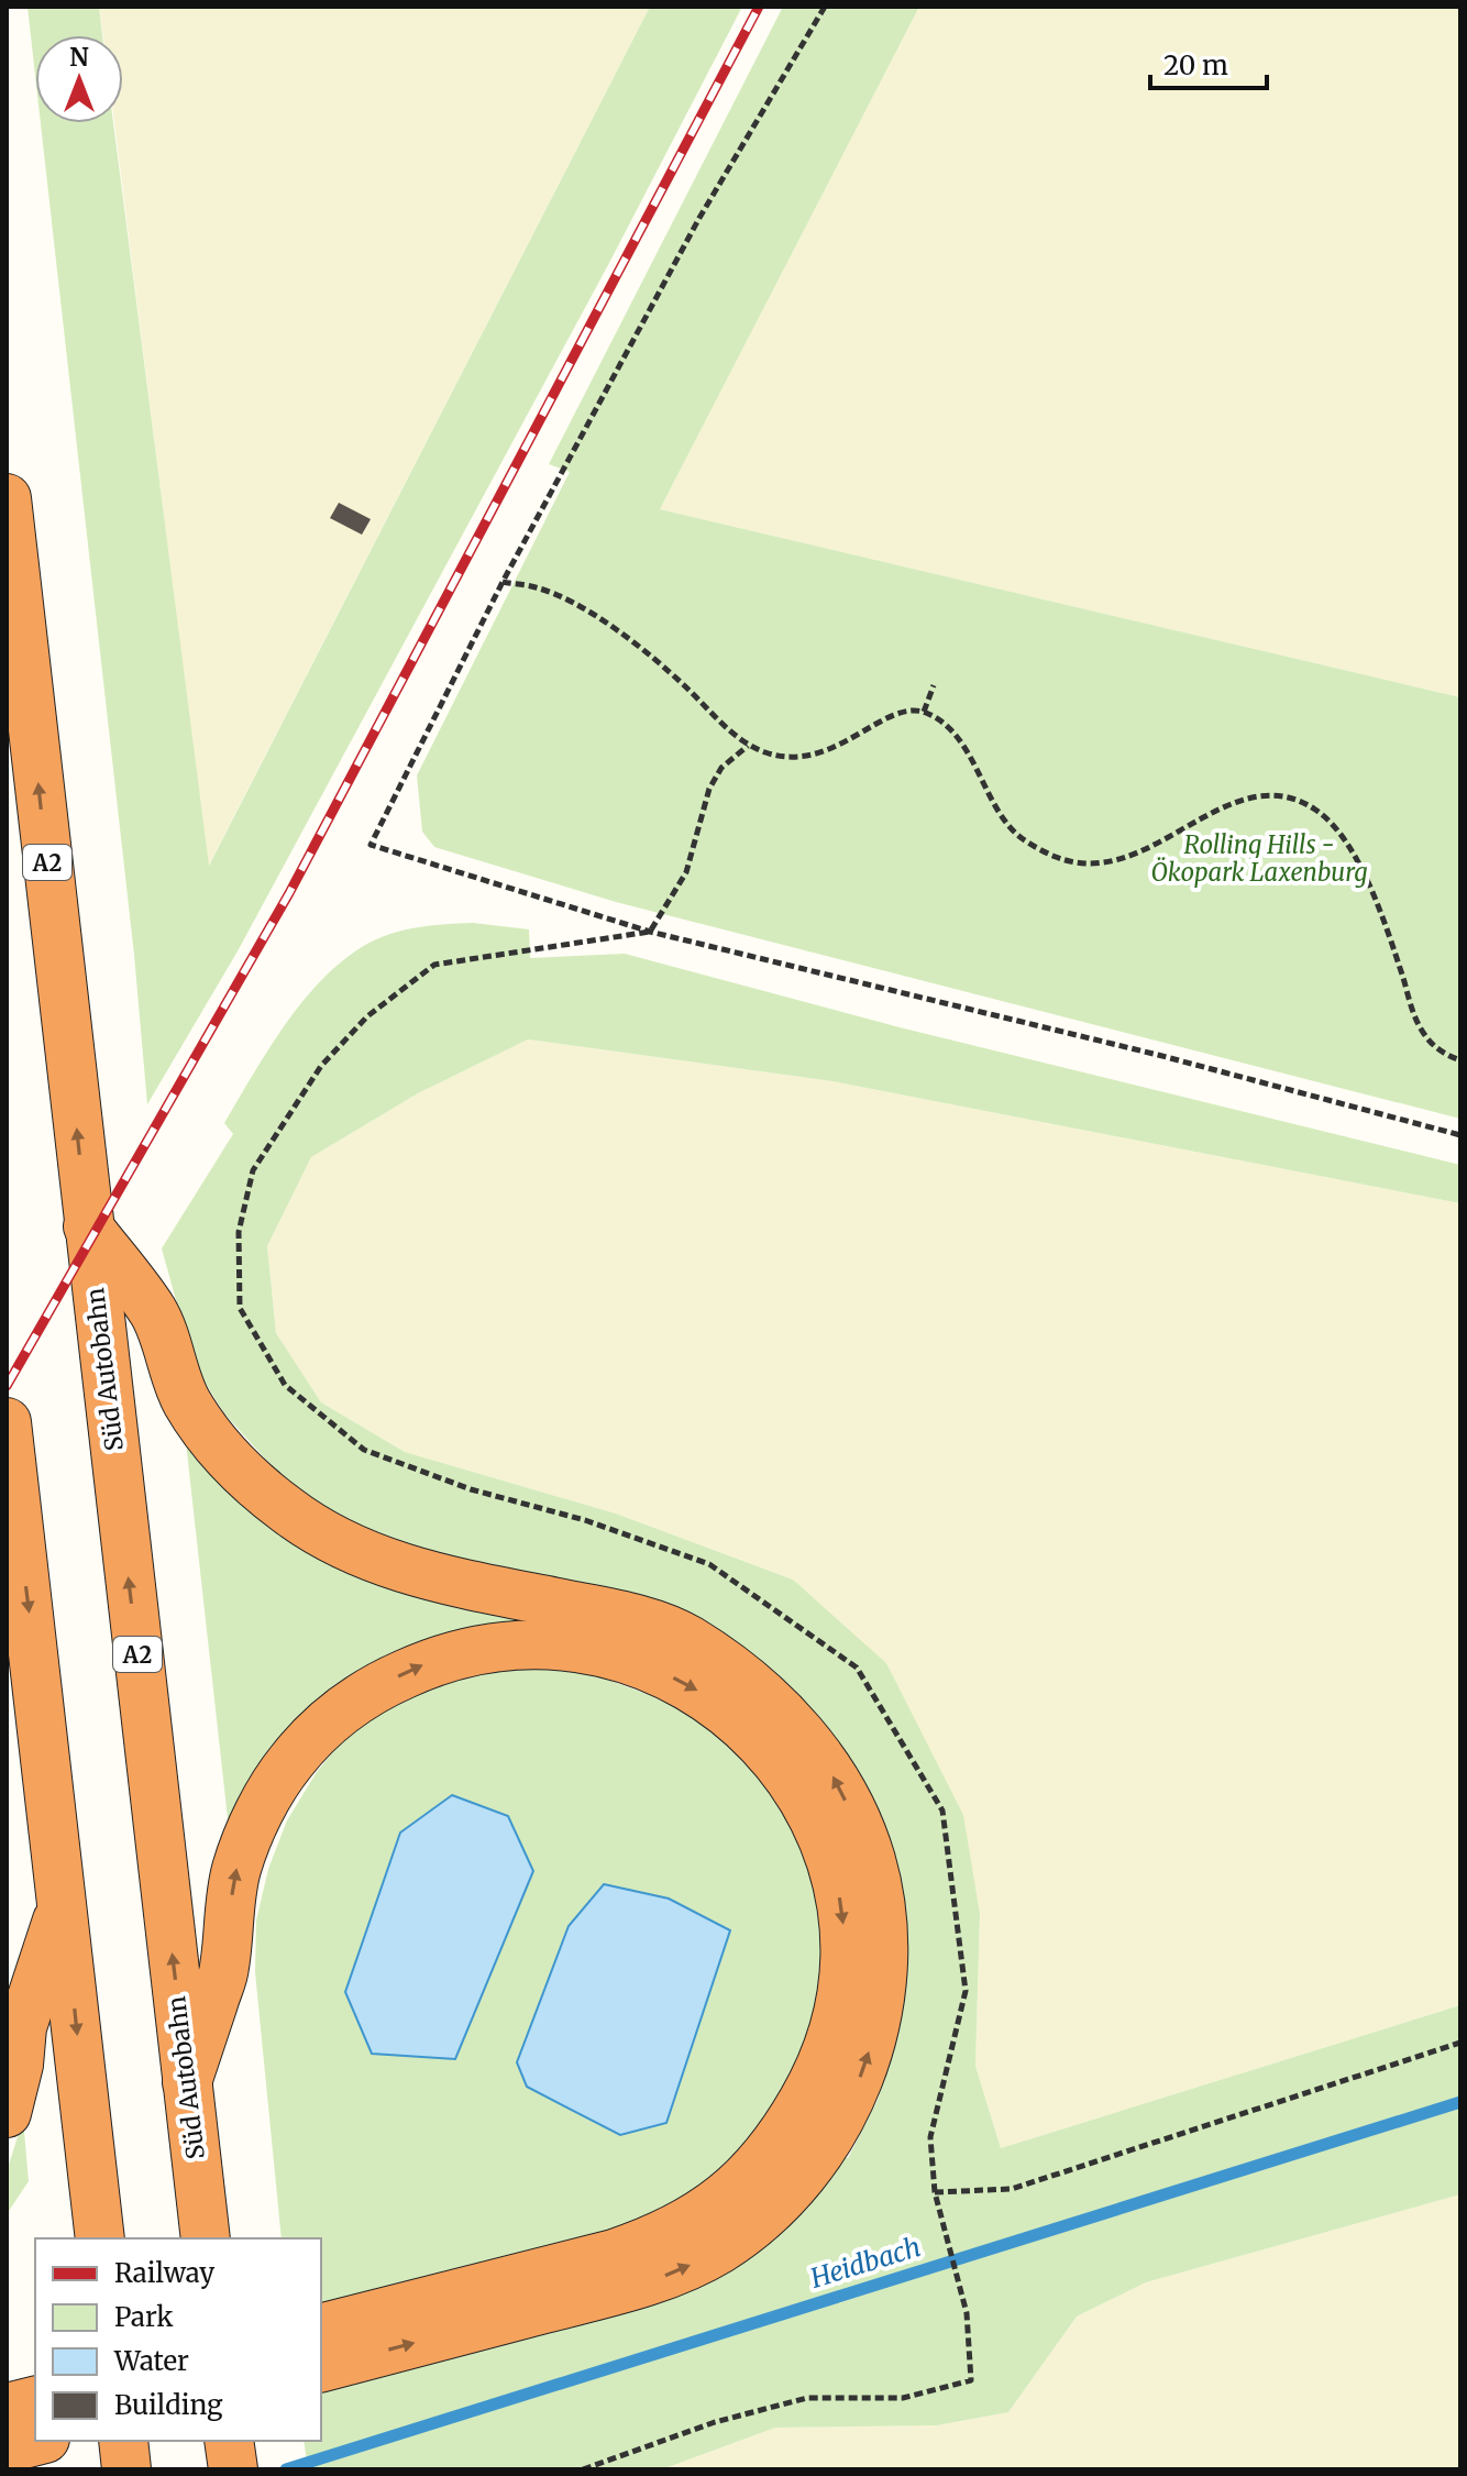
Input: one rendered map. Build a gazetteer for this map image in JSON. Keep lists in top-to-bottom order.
{
  "streets": {
    "highway": ["A2", "Süd Autobahn"]
  },
  "water": ["Heidbach"],
  "parks": ["Rolling Hills - Ökopark Laxenburg"],
  "legend": [
    "Railway",
    "Park",
    "Water",
    "Building"
  ],
  "scale_bar": "20 m",
  "north": "top"
}
